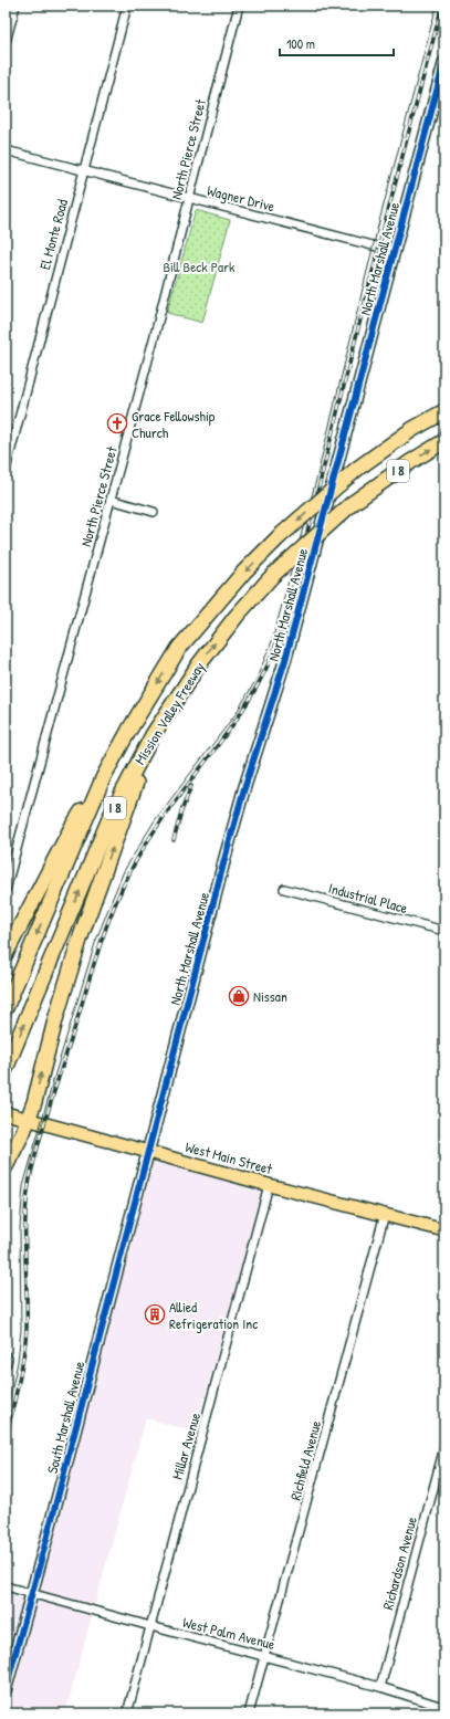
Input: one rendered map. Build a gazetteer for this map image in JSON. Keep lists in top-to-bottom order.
{
  "streets": {
    "highway": ["I 8", "Mission Valley Freeway"],
    "main road": ["North Marshall Avenue", "West Main Street", "South Marshall Avenue"],
    "street": [
      "North Pierce Street",
      "Wagner Drive",
      "El Monte Road",
      "Industrial Place",
      "Millar Avenue",
      "Richfield Avenue",
      "Richardson Avenue",
      "West Palm Avenue"
    ]
  },
  "crossings": [
    ["North Pierce Street", "Wagner Drive"],
    ["Wagner Drive", "El Monte Road"],
    ["Wagner Drive", "North Marshall Avenue"],
    ["North Marshall Avenue", "West Main Street"],
    ["North Marshall Avenue", "South Marshall Avenue"],
    ["West Main Street", "South Marshall Avenue"],
    ["West Main Street", "Millar Avenue"],
    ["West Main Street", "Richfield Avenue"],
    ["South Marshall Avenue", "West Palm Avenue"],
    ["Millar Avenue", "West Palm Avenue"],
    ["Richfield Avenue", "West Palm Avenue"],
    ["Richardson Avenue", "West Palm Avenue"]
  ],
  "parks": ["Bill Beck Park"],
  "places": {
    "church": ["Grace Fellowship Church"],
    "shop": ["Nissan"],
    "building": ["Allied Refrigeration Inc"]
  },
  "scale_bar": "100 m"
}
